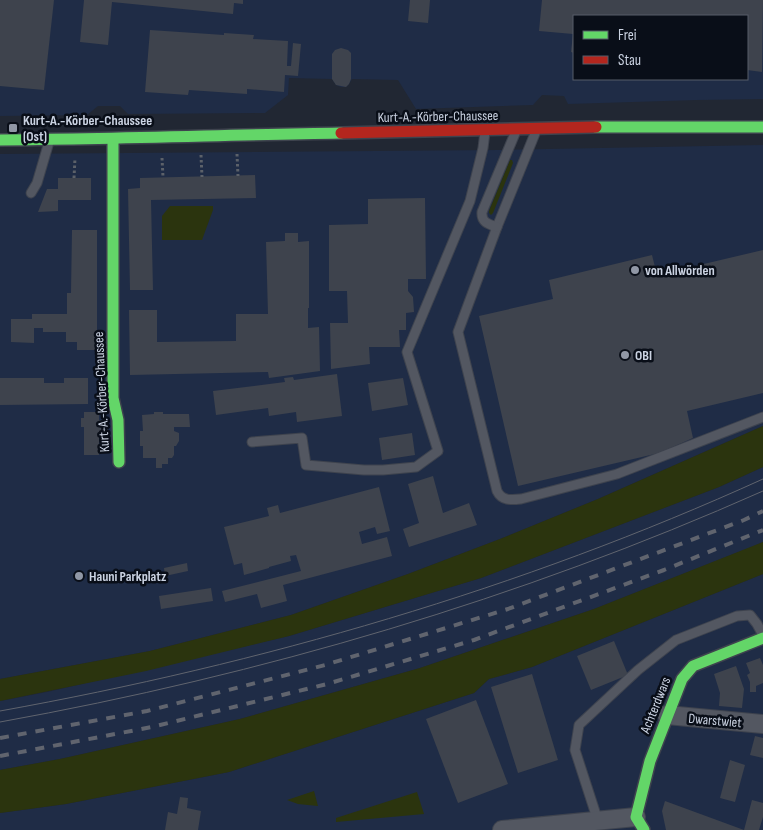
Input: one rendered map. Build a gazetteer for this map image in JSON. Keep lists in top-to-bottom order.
{
  "streets": {
    "main road": ["Kurt-A.-Körber-Chaussee", "Achterdwars"],
    "street": ["Dwarstwiet"]
  },
  "crossings": [
    ["Achterdwars", "Dwarstwiet"]
  ],
  "places": {
    "transit": ["Kurt-A.-Körber-Chaussee (Ost)"],
    "other": ["von Allwörden", "OBI", "Hauni Parkplatz"]
  },
  "legend": ["Frei", "Stau"]
}
